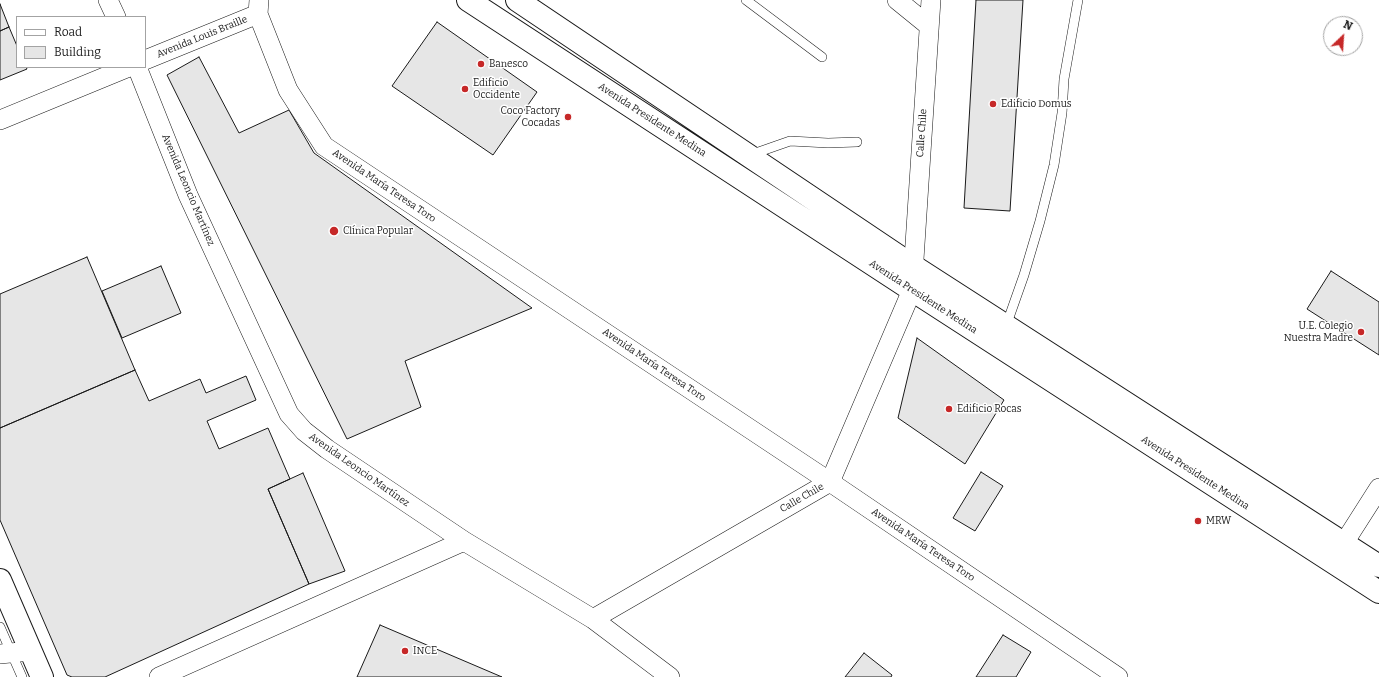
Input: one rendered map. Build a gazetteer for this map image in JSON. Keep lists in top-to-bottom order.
{
  "streets": {
    "street": [
      "Avenida Louis Braille",
      "Avenida Presidente Medina",
      "Calle Chile",
      "Avenida María Teresa Toro",
      "Avenida Leoncio Martínez"
    ]
  },
  "crossings": [
    ["Avenida Louis Braille", "Avenida María Teresa Toro"],
    ["Avenida Presidente Medina", "Calle Chile"],
    ["Calle Chile", "Avenida María Teresa Toro"],
    ["Calle Chile", "Avenida Leoncio Martínez"]
  ],
  "places": [
    "Banesco",
    "Edificio Occidente",
    "Edificio Domus",
    "Coco Factory Cocadas",
    "Clínica Popular",
    "U.E. Colegio Nuestra Madre",
    "Edificio Rocas",
    "MRW",
    "INCE"
  ],
  "legend": ["Road", "Building"],
  "north": "top right"
}
